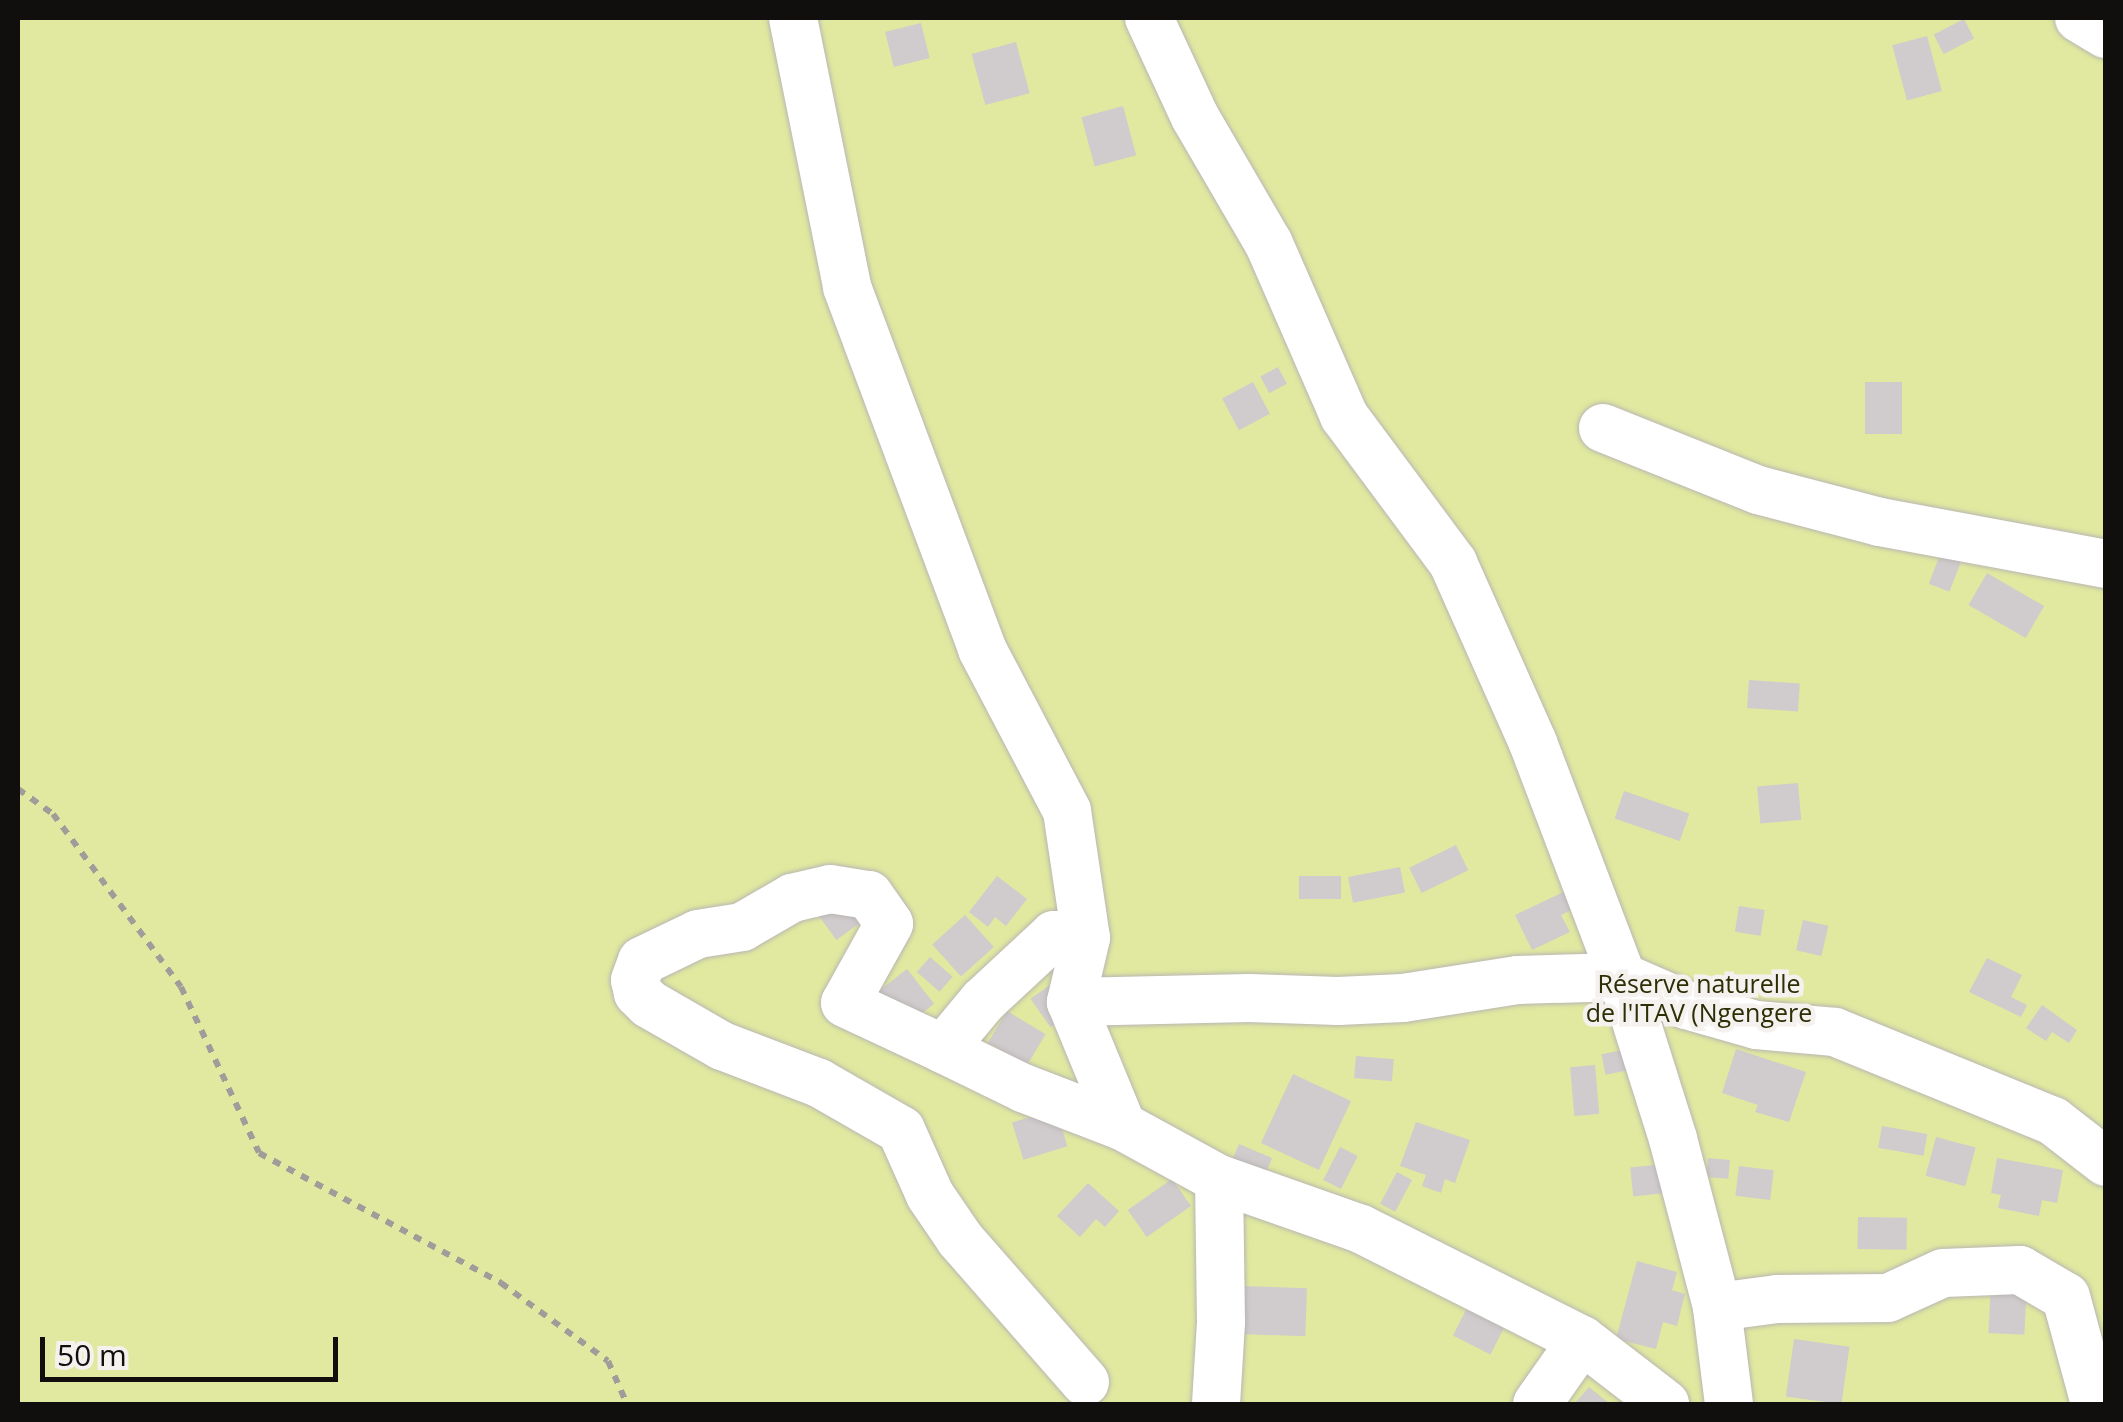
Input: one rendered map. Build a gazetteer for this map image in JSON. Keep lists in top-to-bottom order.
{
  "parks": ["Réserve naturelle de l'ITAV (Ngengere"],
  "scale_bar": "50 m"
}
